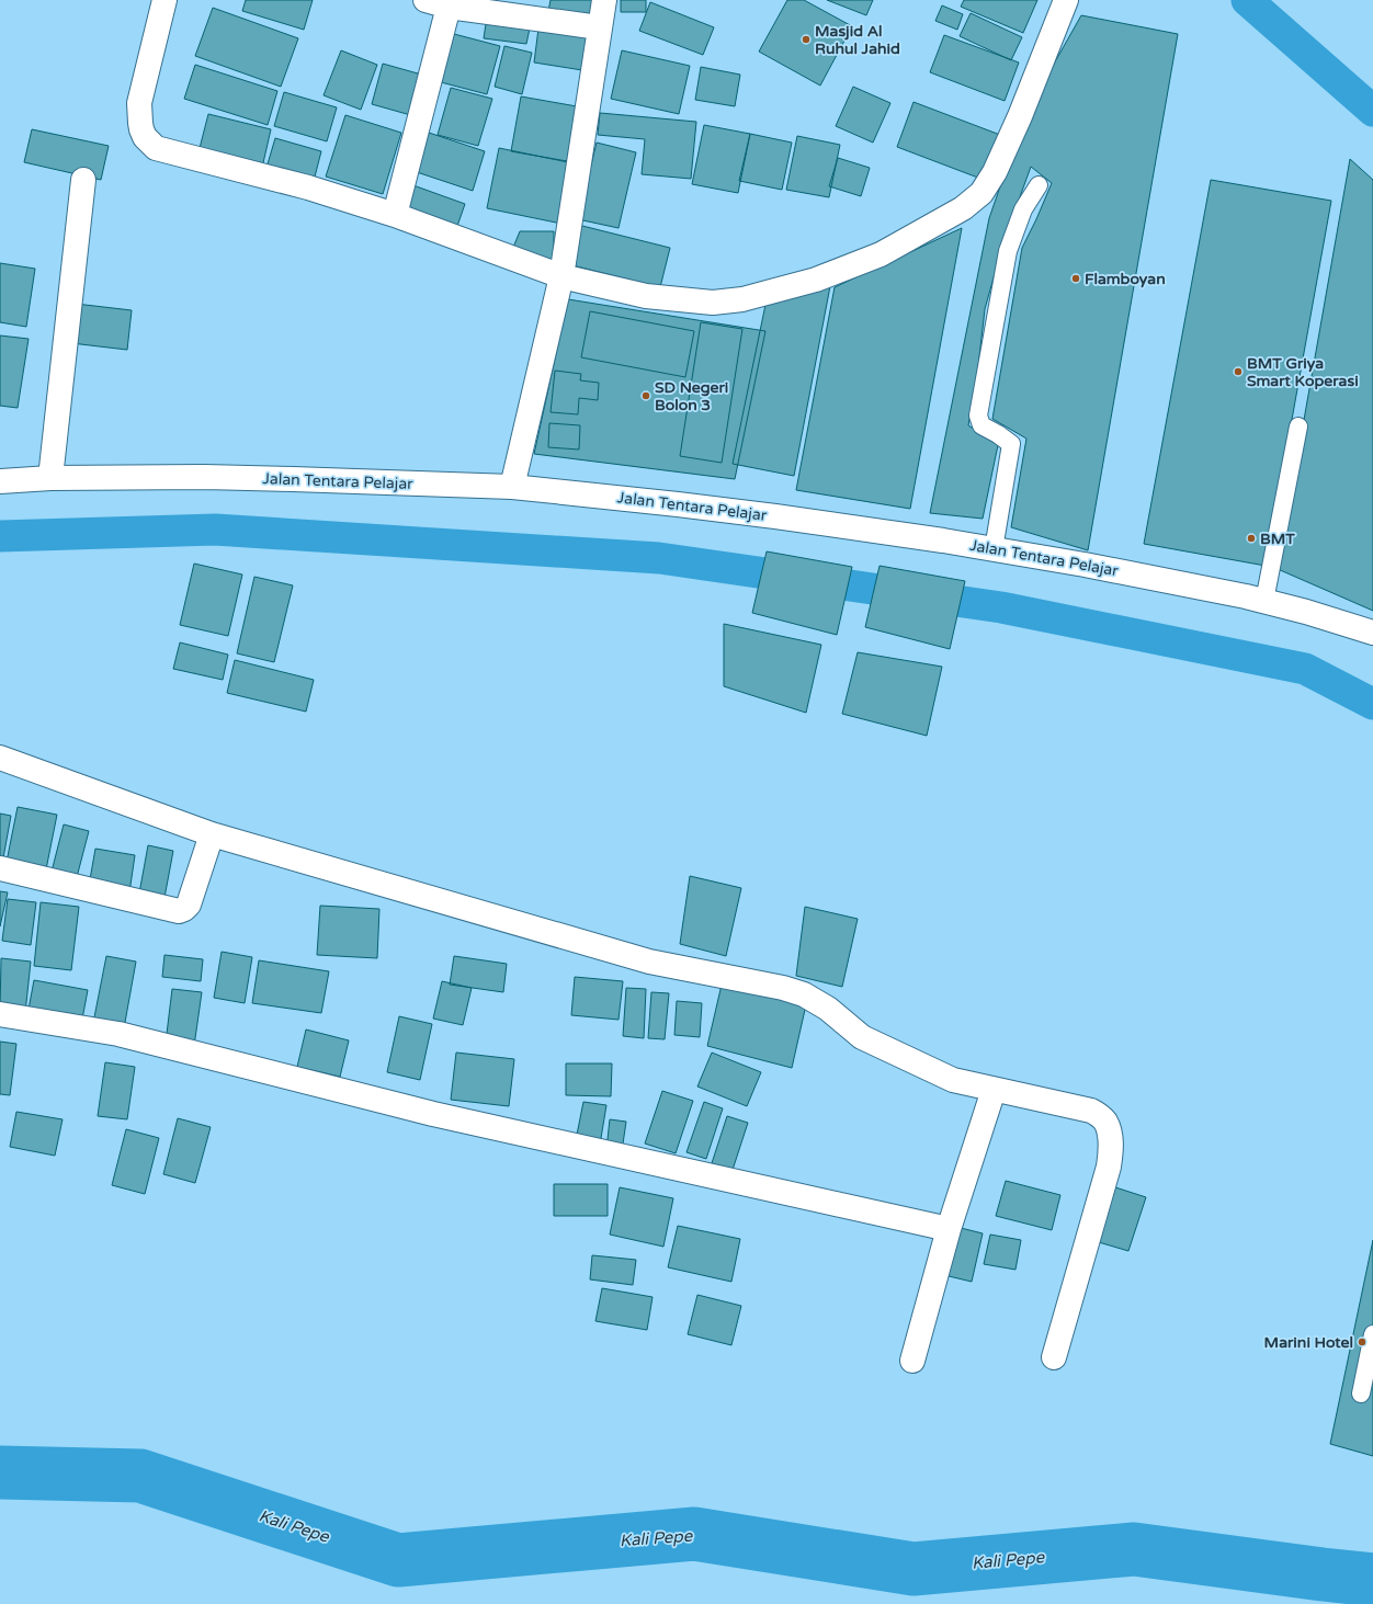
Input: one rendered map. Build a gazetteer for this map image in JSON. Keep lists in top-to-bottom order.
{
  "streets": {
    "street": ["Jalan Tentara Pelajar"]
  },
  "water": ["Kali Pepe"],
  "places": [
    "Masjid Al Ruhul Jahid",
    "Flamboyan",
    "BMT Griya Smart Koperasi",
    "SD Negeri Bolon 3",
    "BMT",
    "Marini Hotel"
  ]
}
